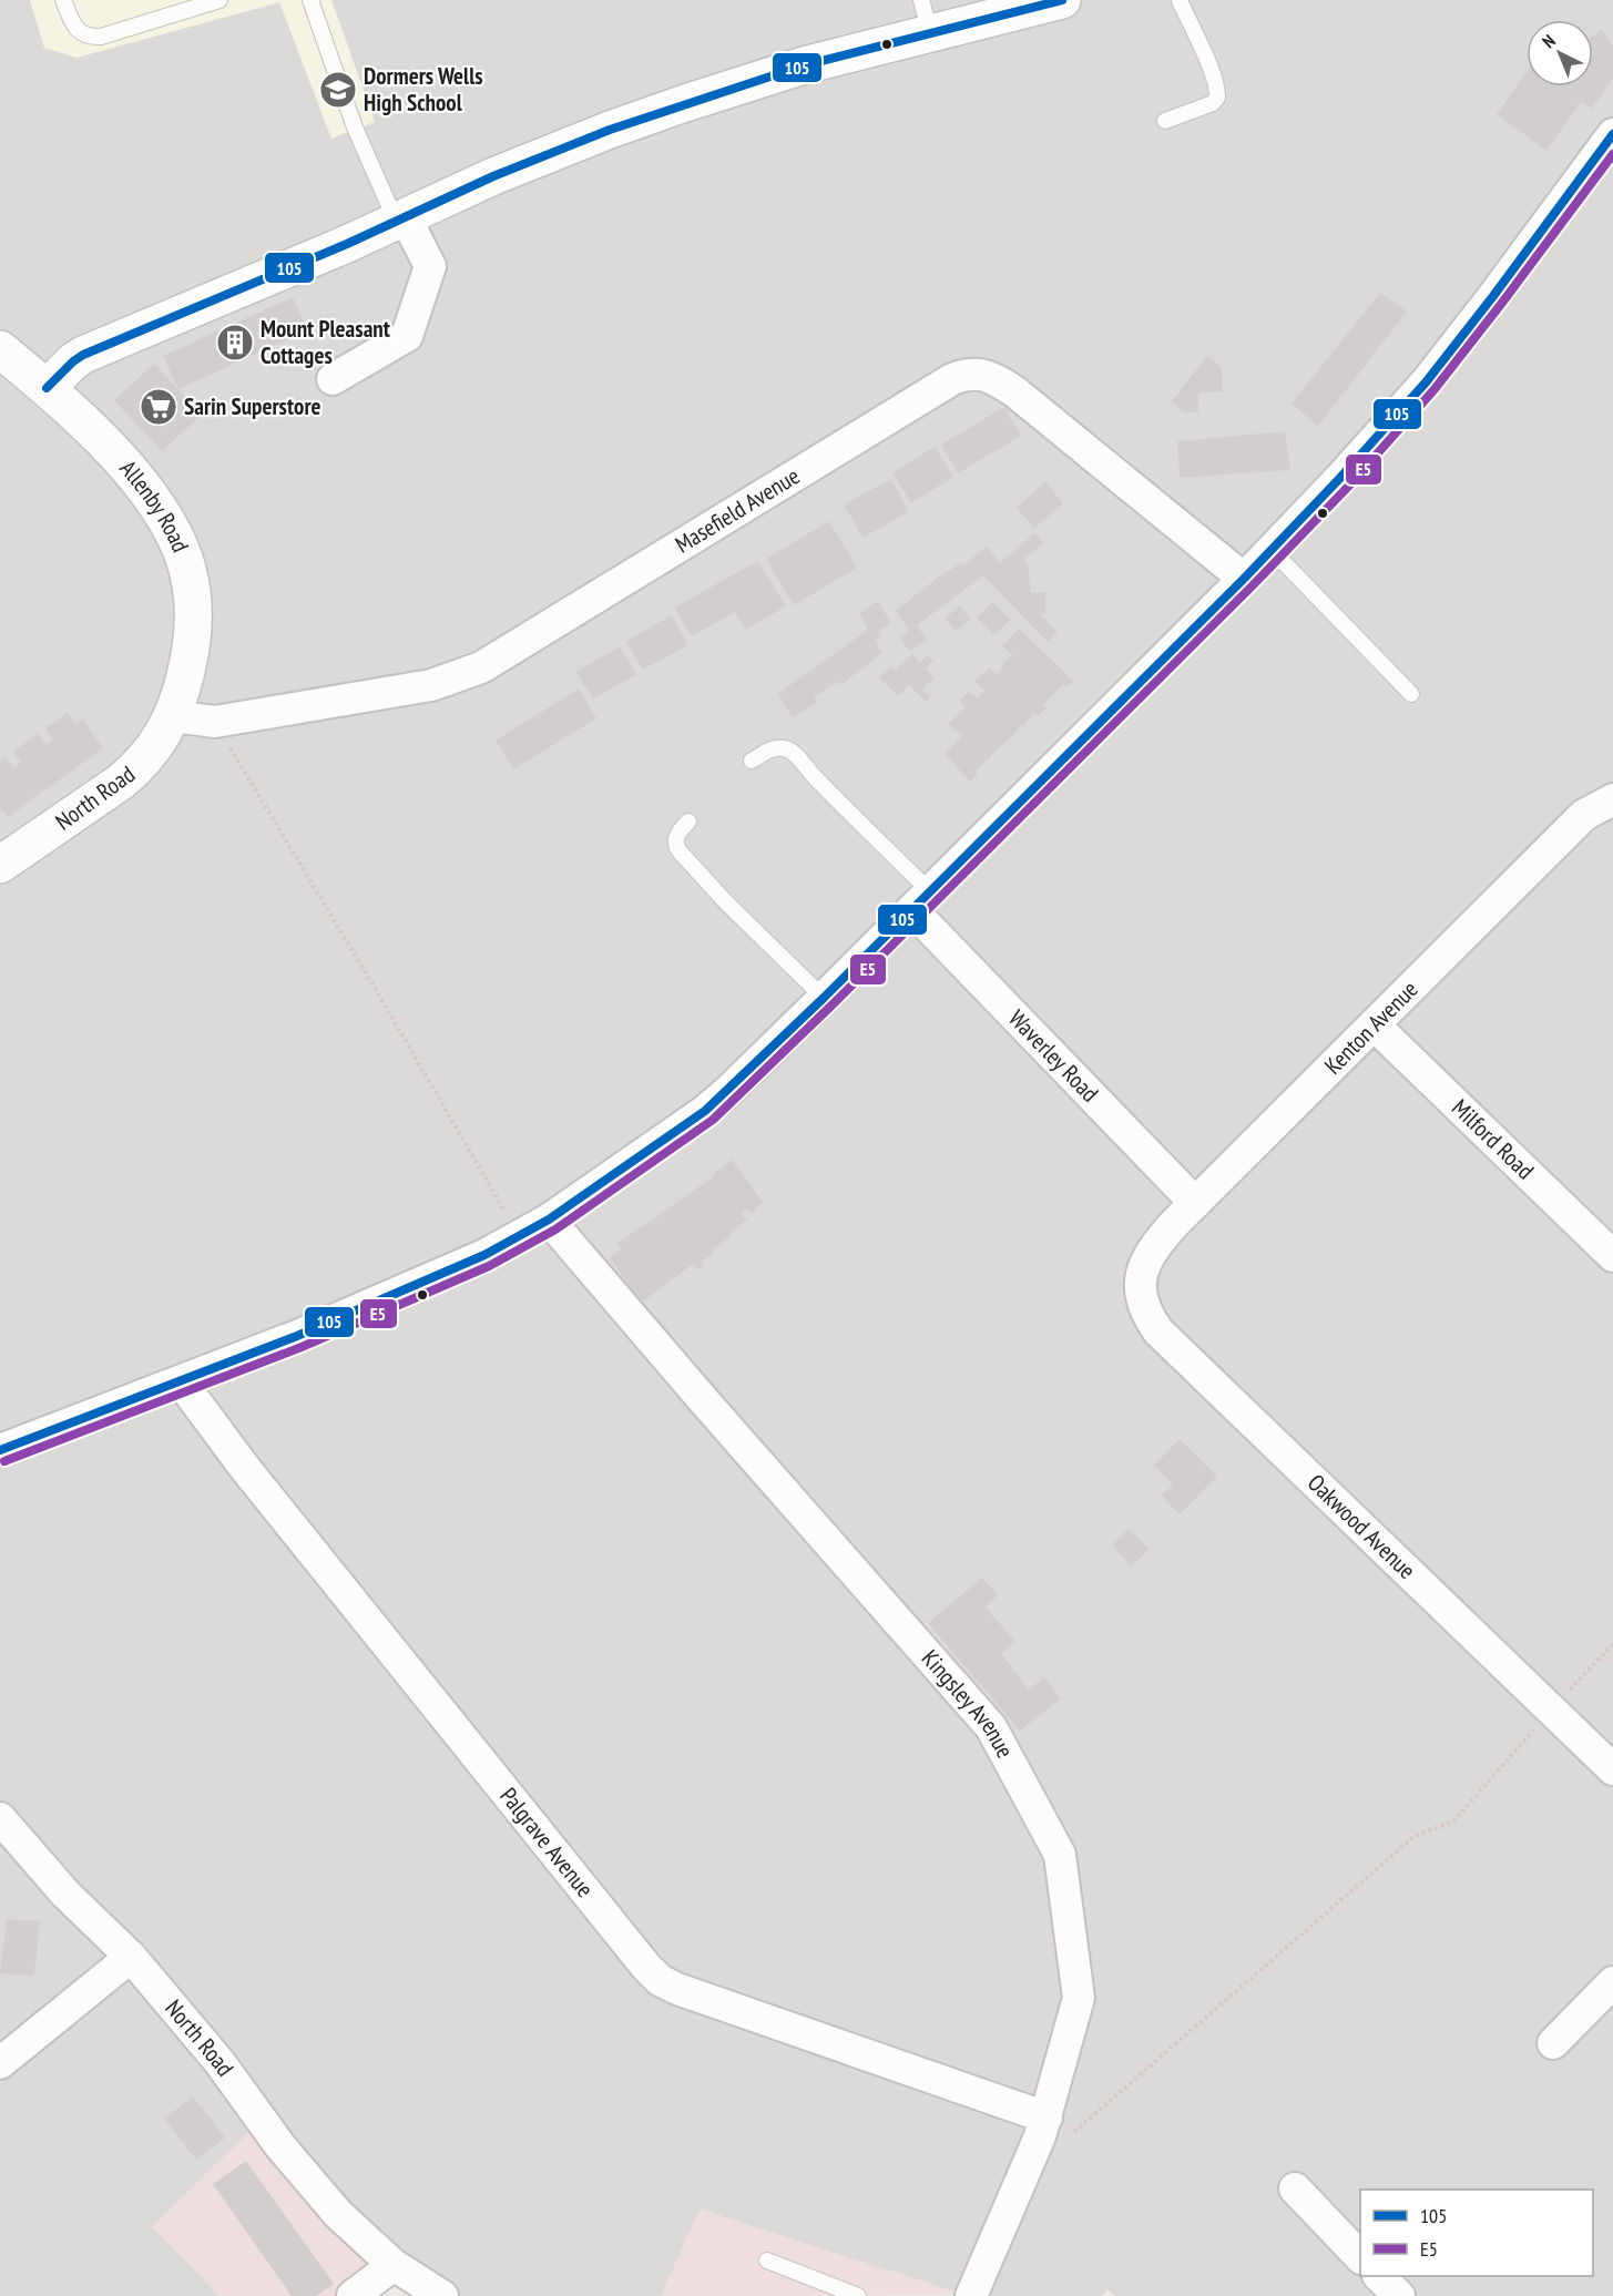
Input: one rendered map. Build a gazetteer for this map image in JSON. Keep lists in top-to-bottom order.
{
  "streets": {
    "street": [
      "Allenby Road",
      "Masefield Avenue",
      "North Road",
      "Kenton Avenue",
      "Waverley Road",
      "Milford Road",
      "Oakwood Avenue",
      "Kingsley Avenue",
      "Palgrave Avenue"
    ]
  },
  "crossings": [
    ["Allenby Road", "Masefield Avenue"],
    ["Allenby Road", "North Road"],
    ["Masefield Avenue", "North Road"],
    ["Kenton Avenue", "Waverley Road"],
    ["Kenton Avenue", "Milford Road"],
    ["Kenton Avenue", "Oakwood Avenue"],
    ["Kingsley Avenue", "Palgrave Avenue"]
  ],
  "places": {
    "school or university": ["Dormers Wells High School"],
    "building": ["Mount Pleasant Cottages"],
    "supermarket": ["Sarin Superstore"]
  },
  "lines": ["transit line 105", "transit line E5"],
  "legend": ["105", "E5"],
  "north": "top left"
}
